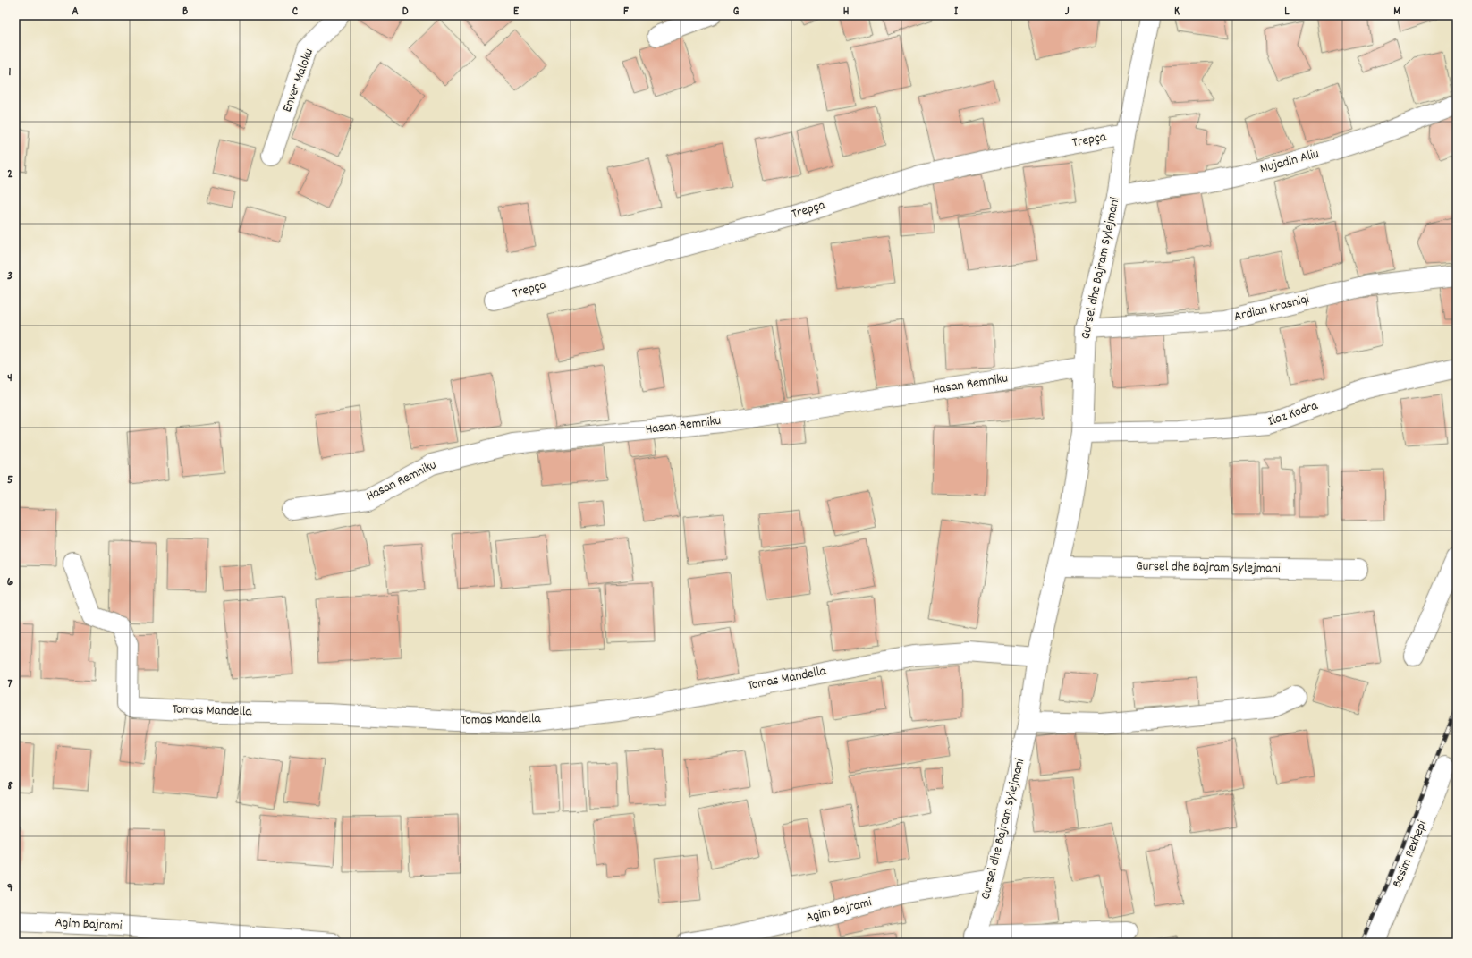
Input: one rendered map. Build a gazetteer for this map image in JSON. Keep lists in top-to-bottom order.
{
  "streets": {
    "street": [
      "Enver Maloku",
      "Trepça",
      "Mujadin Aliu",
      "Gursel dhe Bajram Sylejmani",
      "Ardian Krasniqi",
      "Hasan Remniku",
      "Ilaz Kodra",
      "Tomas Mandella",
      "Besim Rexhepi",
      "Agim Bajrami"
    ]
  },
  "crossings": [
    ["Trepça", "Gursel dhe Bajram Sylejmani"],
    ["Mujadin Aliu", "Gursel dhe Bajram Sylejmani"],
    ["Gursel dhe Bajram Sylejmani", "Ardian Krasniqi"],
    ["Gursel dhe Bajram Sylejmani", "Hasan Remniku"],
    ["Gursel dhe Bajram Sylejmani", "Ilaz Kodra"],
    ["Gursel dhe Bajram Sylejmani", "Tomas Mandella"],
    ["Gursel dhe Bajram Sylejmani", "Agim Bajrami"]
  ],
  "grid": {
    "columns": [
      "A",
      "B",
      "C",
      "D",
      "E",
      "F",
      "G",
      "H",
      "I",
      "J",
      "K",
      "L",
      "M"
    ],
    "rows": [
      "1",
      "2",
      "3",
      "4",
      "5",
      "6",
      "7",
      "8",
      "9"
    ]
  }
}
